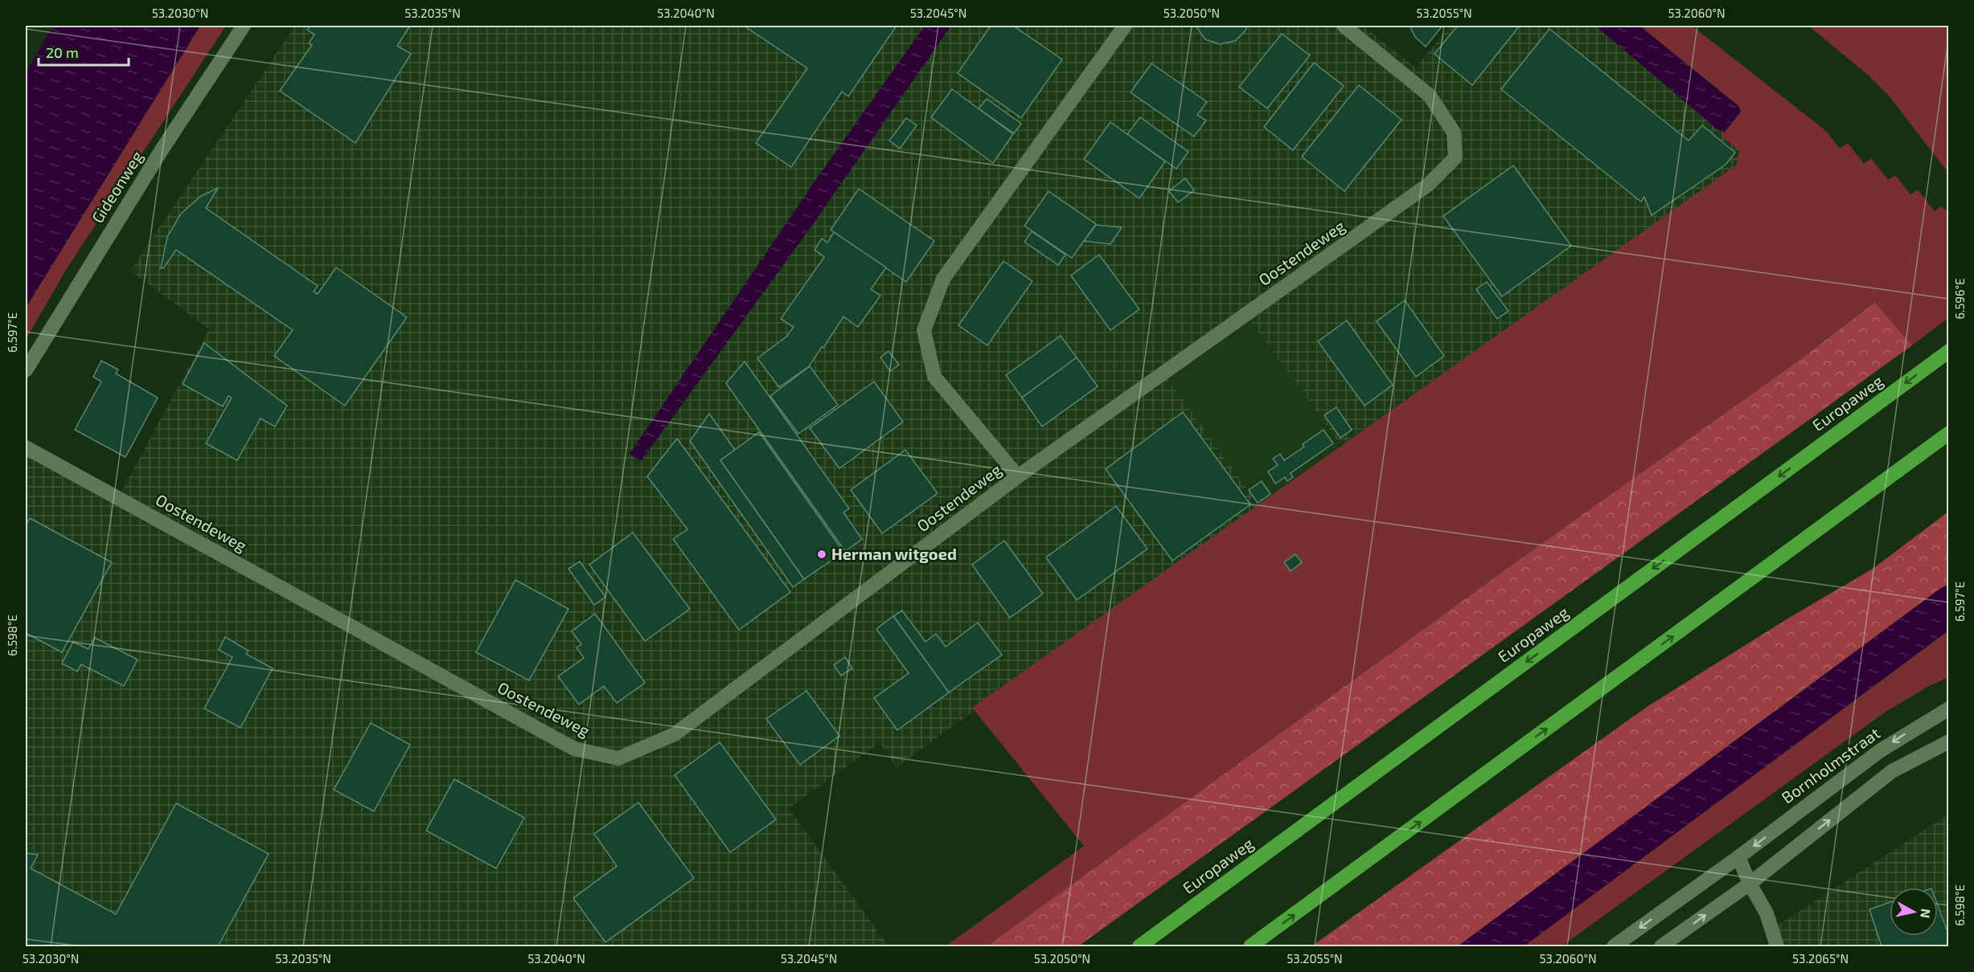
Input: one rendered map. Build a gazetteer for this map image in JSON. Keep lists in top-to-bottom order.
{
  "streets": {
    "highway": ["Europaweg"],
    "street": ["Gideonweg", "Oostendeweg", "Bornholmstraat"]
  },
  "places": ["Herman witgoed"],
  "scale_bar": "20 m",
  "north": "right",
  "coordinates": [
    "53.2030°N",
    "53.2035°N",
    "53.2040°N",
    "53.2045°N",
    "53.2050°N",
    "53.2055°N",
    "53.2060°N",
    "6.596°E",
    "6.597°E",
    "6.598°E",
    "53.2065°N"
  ]
}
